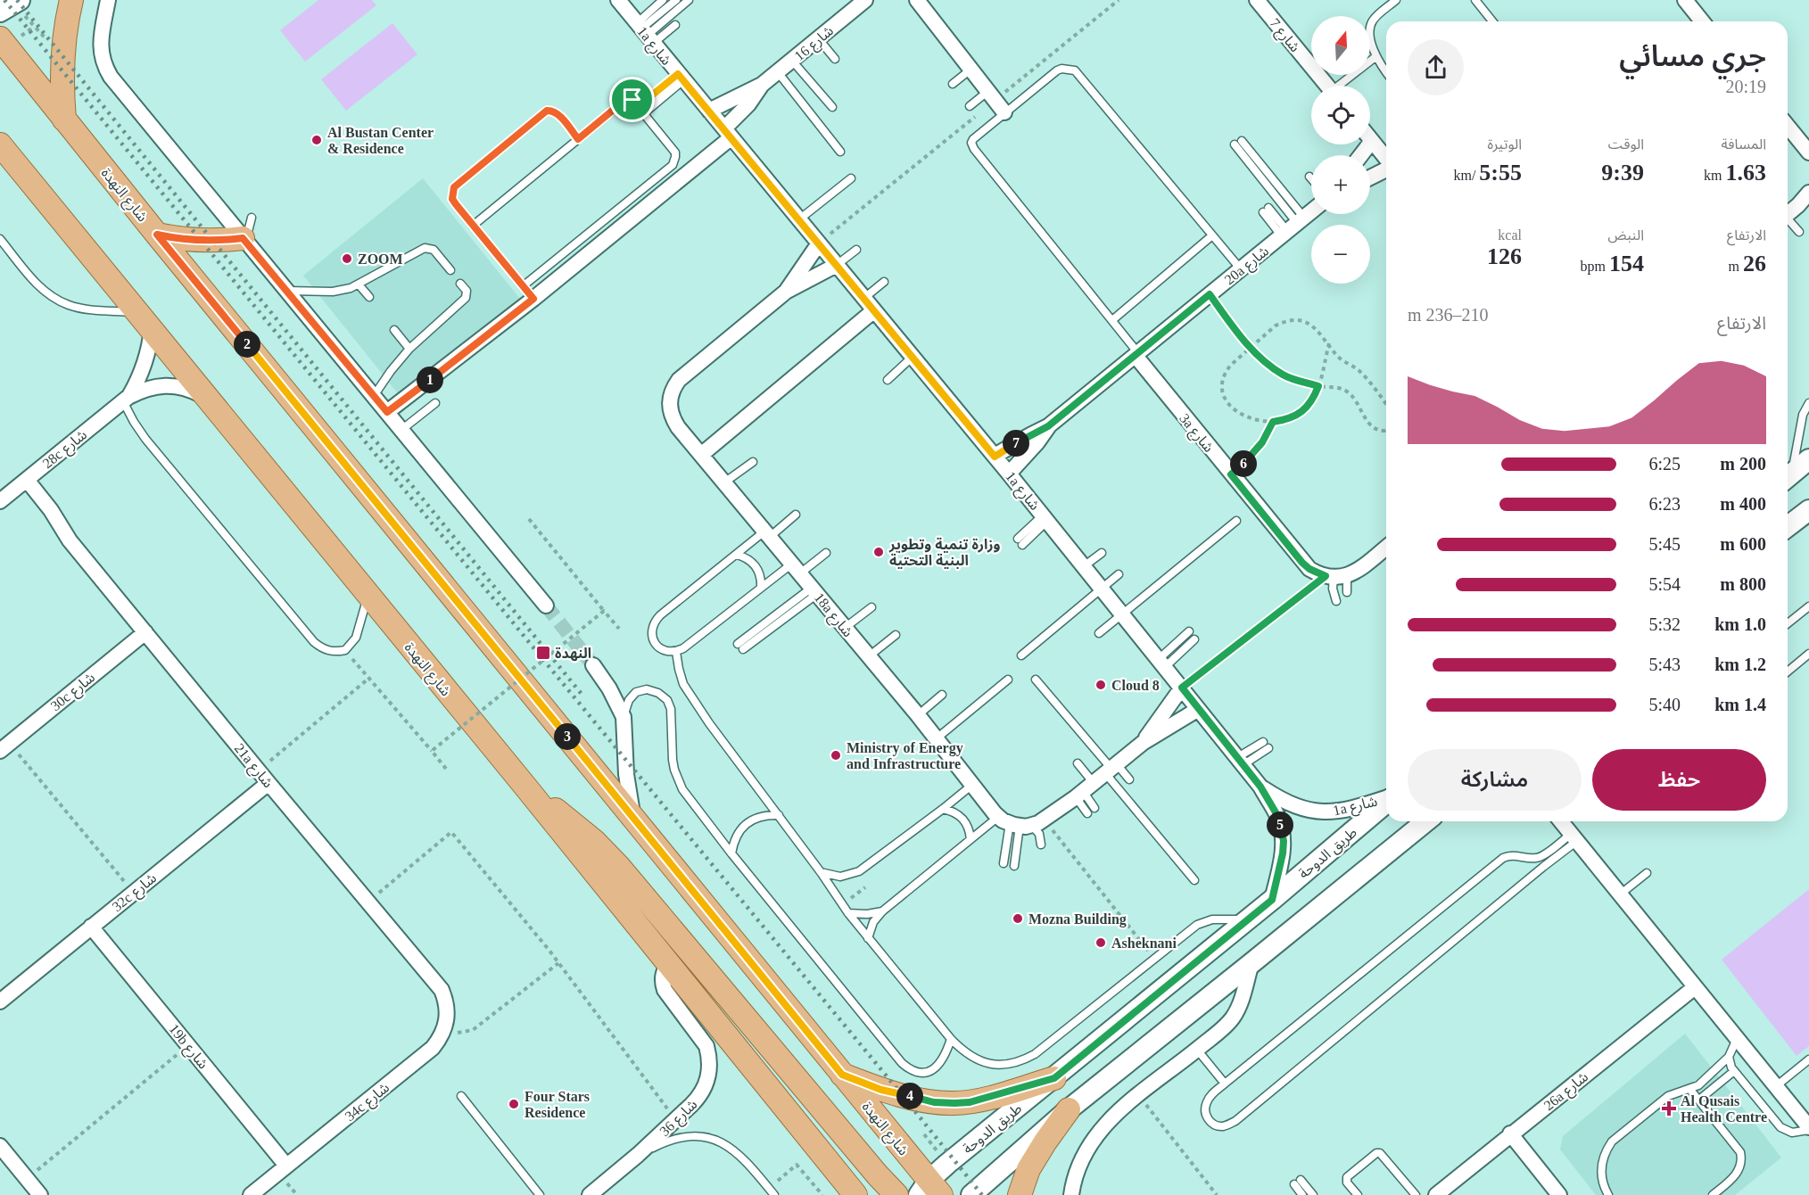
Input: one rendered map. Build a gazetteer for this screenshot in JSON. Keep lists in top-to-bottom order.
{
  "streets": {
    "main road": ["شارع النهدة", "طريق الدوحة"],
    "street": [
      "شارع 7",
      "شارع 16",
      "1a شارع",
      "20a شارع",
      "3a شارع",
      "28c شارع",
      "18a شارع",
      "30c شارع",
      "21a شارع",
      "32c شارع",
      "19b شارع",
      "26a شارع",
      "34c شارع",
      "شارع 36"
    ]
  },
  "crossings": [
    ["شارع 16", "1a شارع"],
    ["1a شارع", "20a شارع"],
    ["1a شارع", "18a شارع"],
    ["1a شارع", "طريق الدوحة"],
    ["شارع النهدة", "28c شارع"],
    ["شارع النهدة", "طريق الدوحة"],
    ["شارع النهدة", "شارع 36"],
    ["20a شارع", "3a شارع"],
    ["28c شارع", "21a شارع"],
    ["30c شارع", "21a شارع"],
    ["21a شارع", "32c شارع"],
    ["21a شارع", "34c شارع"],
    ["32c شارع", "19b شارع"],
    ["19b شارع", "34c شارع"]
  ],
  "places": {
    "other": [
      "Al Bustan Center & Residence",
      "ZOOM",
      "وزارة تنمية وتطوير البنية التحتية",
      "Cloud 8",
      "Ministry of Energy and Infrastructure",
      "Mozna Building",
      "Asheknani",
      "Four Stars Residence"
    ],
    "transit": ["النهدة"],
    "health": ["Al Qusais Health Centre"]
  },
  "north": "top",
  "page": {
    "map_buttons": ["+", "−"],
    "heading": ["جري مسائي", "20:19"],
    "stats": [
      ["المسافة", "1.63 km"],
      ["الوقت", "9:39"],
      ["الوتيرة", "5:55 /km"],
      ["الارتفاع", "26 m"],
      ["النبض", "154 bpm"],
      ["kcal", "126"]
    ],
    "chart": ["الارتفاع", "210–236 m"],
    "pins": [
      "2",
      "1",
      "7",
      "6",
      "3",
      "5",
      "4"
    ],
    "list": [
      {
        "name": "200 m",
        "note": "6:25"
      },
      {
        "name": "400 m",
        "note": "6:23"
      },
      {
        "name": "600 m",
        "note": "5:45"
      },
      {
        "name": "800 m",
        "note": "5:54"
      },
      {
        "name": "1.0 km",
        "note": "5:32"
      },
      {
        "name": "1.2 km",
        "note": "5:43"
      },
      {
        "name": "1.4 km",
        "note": "5:40"
      }
    ],
    "buttons": ["حفظ", "مشاركة"]
  }
}
